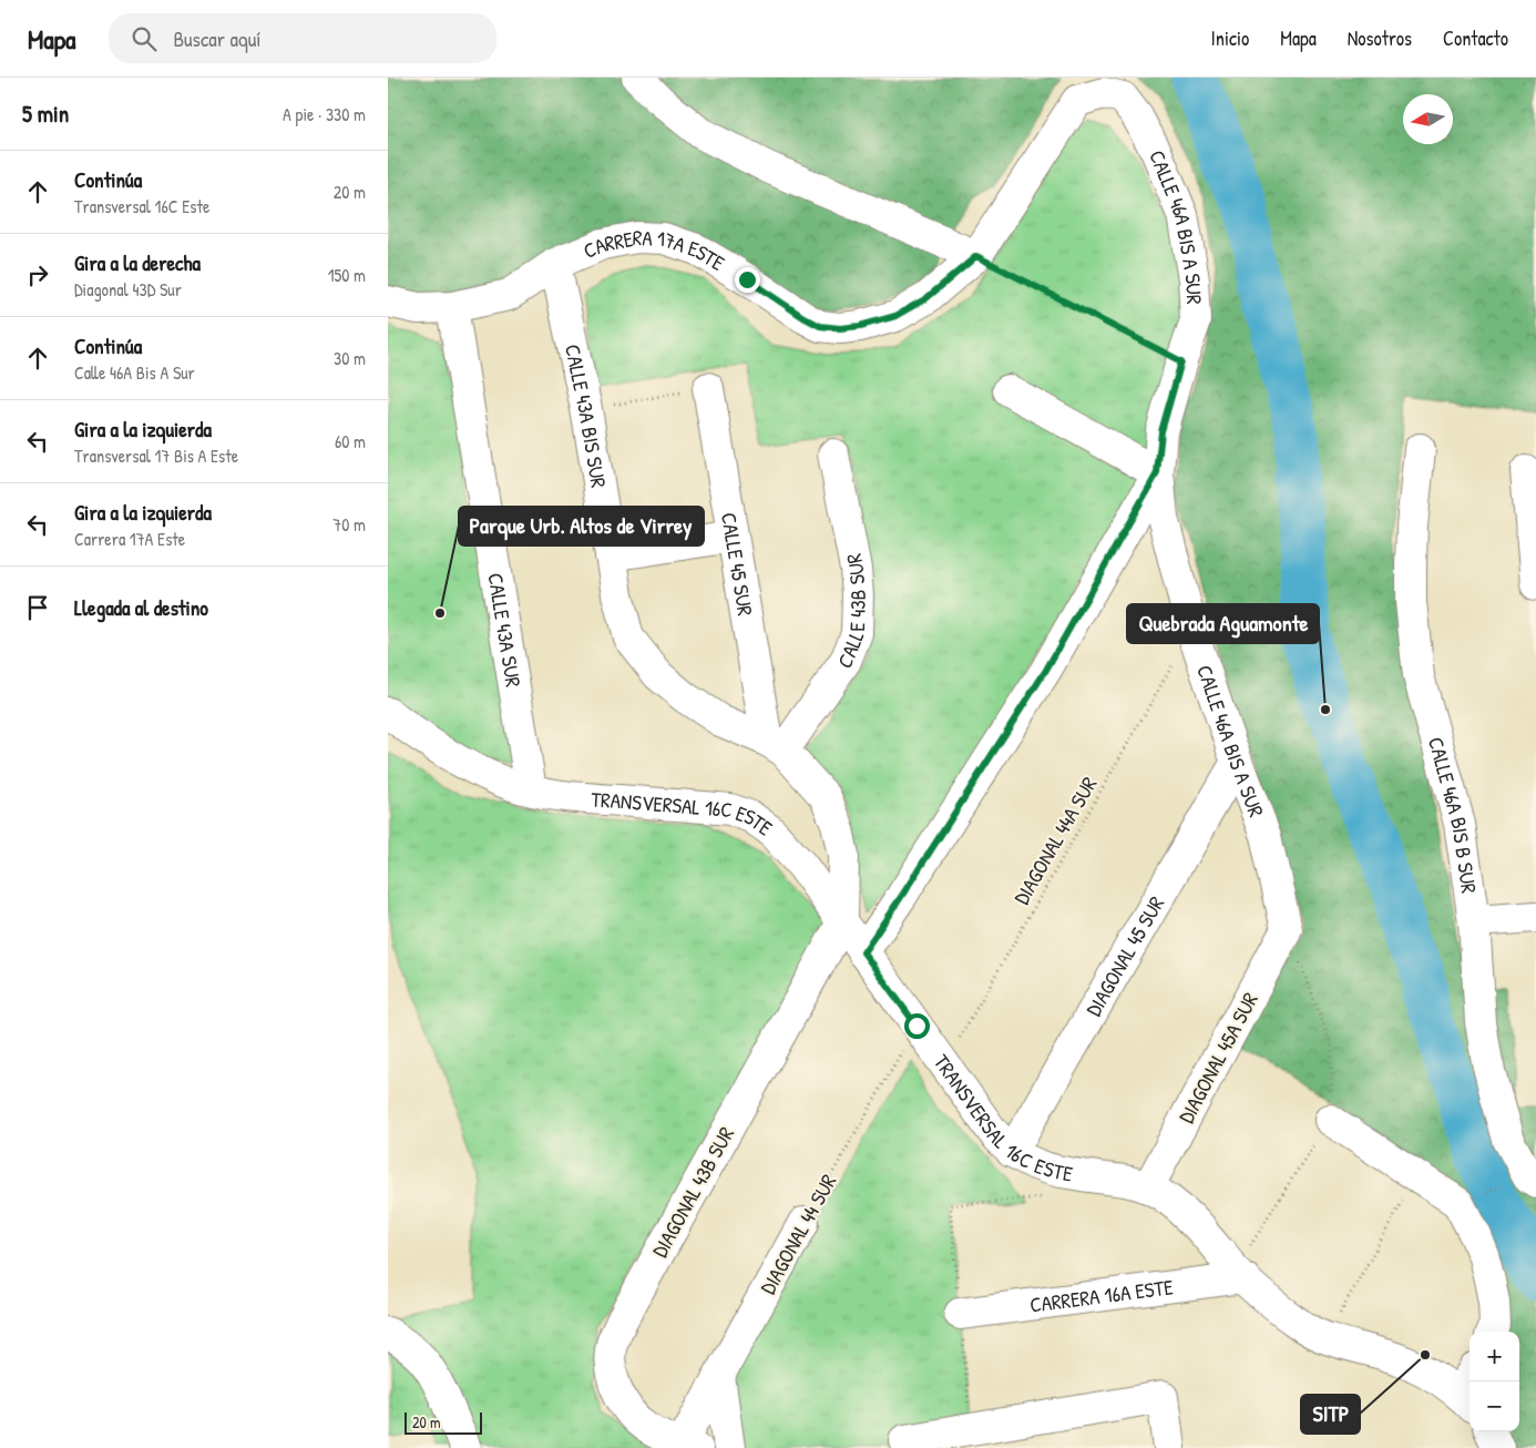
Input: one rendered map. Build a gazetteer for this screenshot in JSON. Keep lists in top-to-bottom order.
{
  "streets": {
    "street": [
      "CALLE 46A BIS A SUR",
      "CARRERA 17A ESTE",
      "CALLE 43A BIS SUR",
      "CALLE 45 SUR",
      "CALLE 43B SUR",
      "CALLE 43A SUR",
      "CALLE 46A BIS B SUR",
      "TRANSVERSAL 16C ESTE",
      "DIAGONAL 45 SUR",
      "DIAGONAL 45A SUR",
      "DIAGONAL 43B SUR",
      "DIAGONAL 44 SUR",
      "CARRERA 16A ESTE"
    ],
    "path": ["DIAGONAL 44A SUR"]
  },
  "crossings": [
    ["CALLE 46A BIS A SUR", "CARRERA 17A ESTE"],
    ["CALLE 46A BIS A SUR", "DIAGONAL 44A SUR"],
    ["CALLE 46A BIS A SUR", "DIAGONAL 45 SUR"],
    ["CALLE 46A BIS A SUR", "DIAGONAL 45A SUR"],
    ["CARRERA 17A ESTE", "CALLE 43A BIS SUR"],
    ["CARRERA 17A ESTE", "CALLE 43A SUR"],
    ["CALLE 43A BIS SUR", "CALLE 45 SUR"],
    ["CALLE 43A BIS SUR", "CALLE 43B SUR"],
    ["CALLE 45 SUR", "CALLE 43B SUR"],
    ["CALLE 43A SUR", "TRANSVERSAL 16C ESTE"],
    ["TRANSVERSAL 16C ESTE", "DIAGONAL 44A SUR"],
    ["TRANSVERSAL 16C ESTE", "DIAGONAL 45 SUR"],
    ["TRANSVERSAL 16C ESTE", "DIAGONAL 45A SUR"],
    ["TRANSVERSAL 16C ESTE", "DIAGONAL 43B SUR"],
    ["TRANSVERSAL 16C ESTE", "DIAGONAL 44 SUR"],
    ["TRANSVERSAL 16C ESTE", "CARRERA 16A ESTE"],
    ["DIAGONAL 43B SUR", "DIAGONAL 44 SUR"]
  ],
  "places": ["Parque Urb. Altos de Virrey", "Quebrada Aguamonte", "SITP"],
  "scale_bar": "20 m",
  "north": "left",
  "page": {
    "header": "Mapa",
    "search": "Buscar aquí",
    "nav": [
      "Inicio",
      "Mapa",
      "Nosotros",
      "Contacto"
    ],
    "heading": ["5 min", "A pie · 330 m"],
    "list": [
      ["Continúa", "Transversal 16C Este", "20 m"],
      ["Gira a la derecha", "Diagonal 43D Sur", "150 m"],
      ["Continúa", "Calle 46A Bis A Sur", "30 m"],
      ["Gira a la izquierda", "Transversal 17 Bis A Este", "60 m"],
      ["Gira a la izquierda", "Carrera 17A Este", "70 m"],
      "Llegada al destino"
    ],
    "map_buttons": ["+", "−"],
    "scale": "20 m"
  }
}
